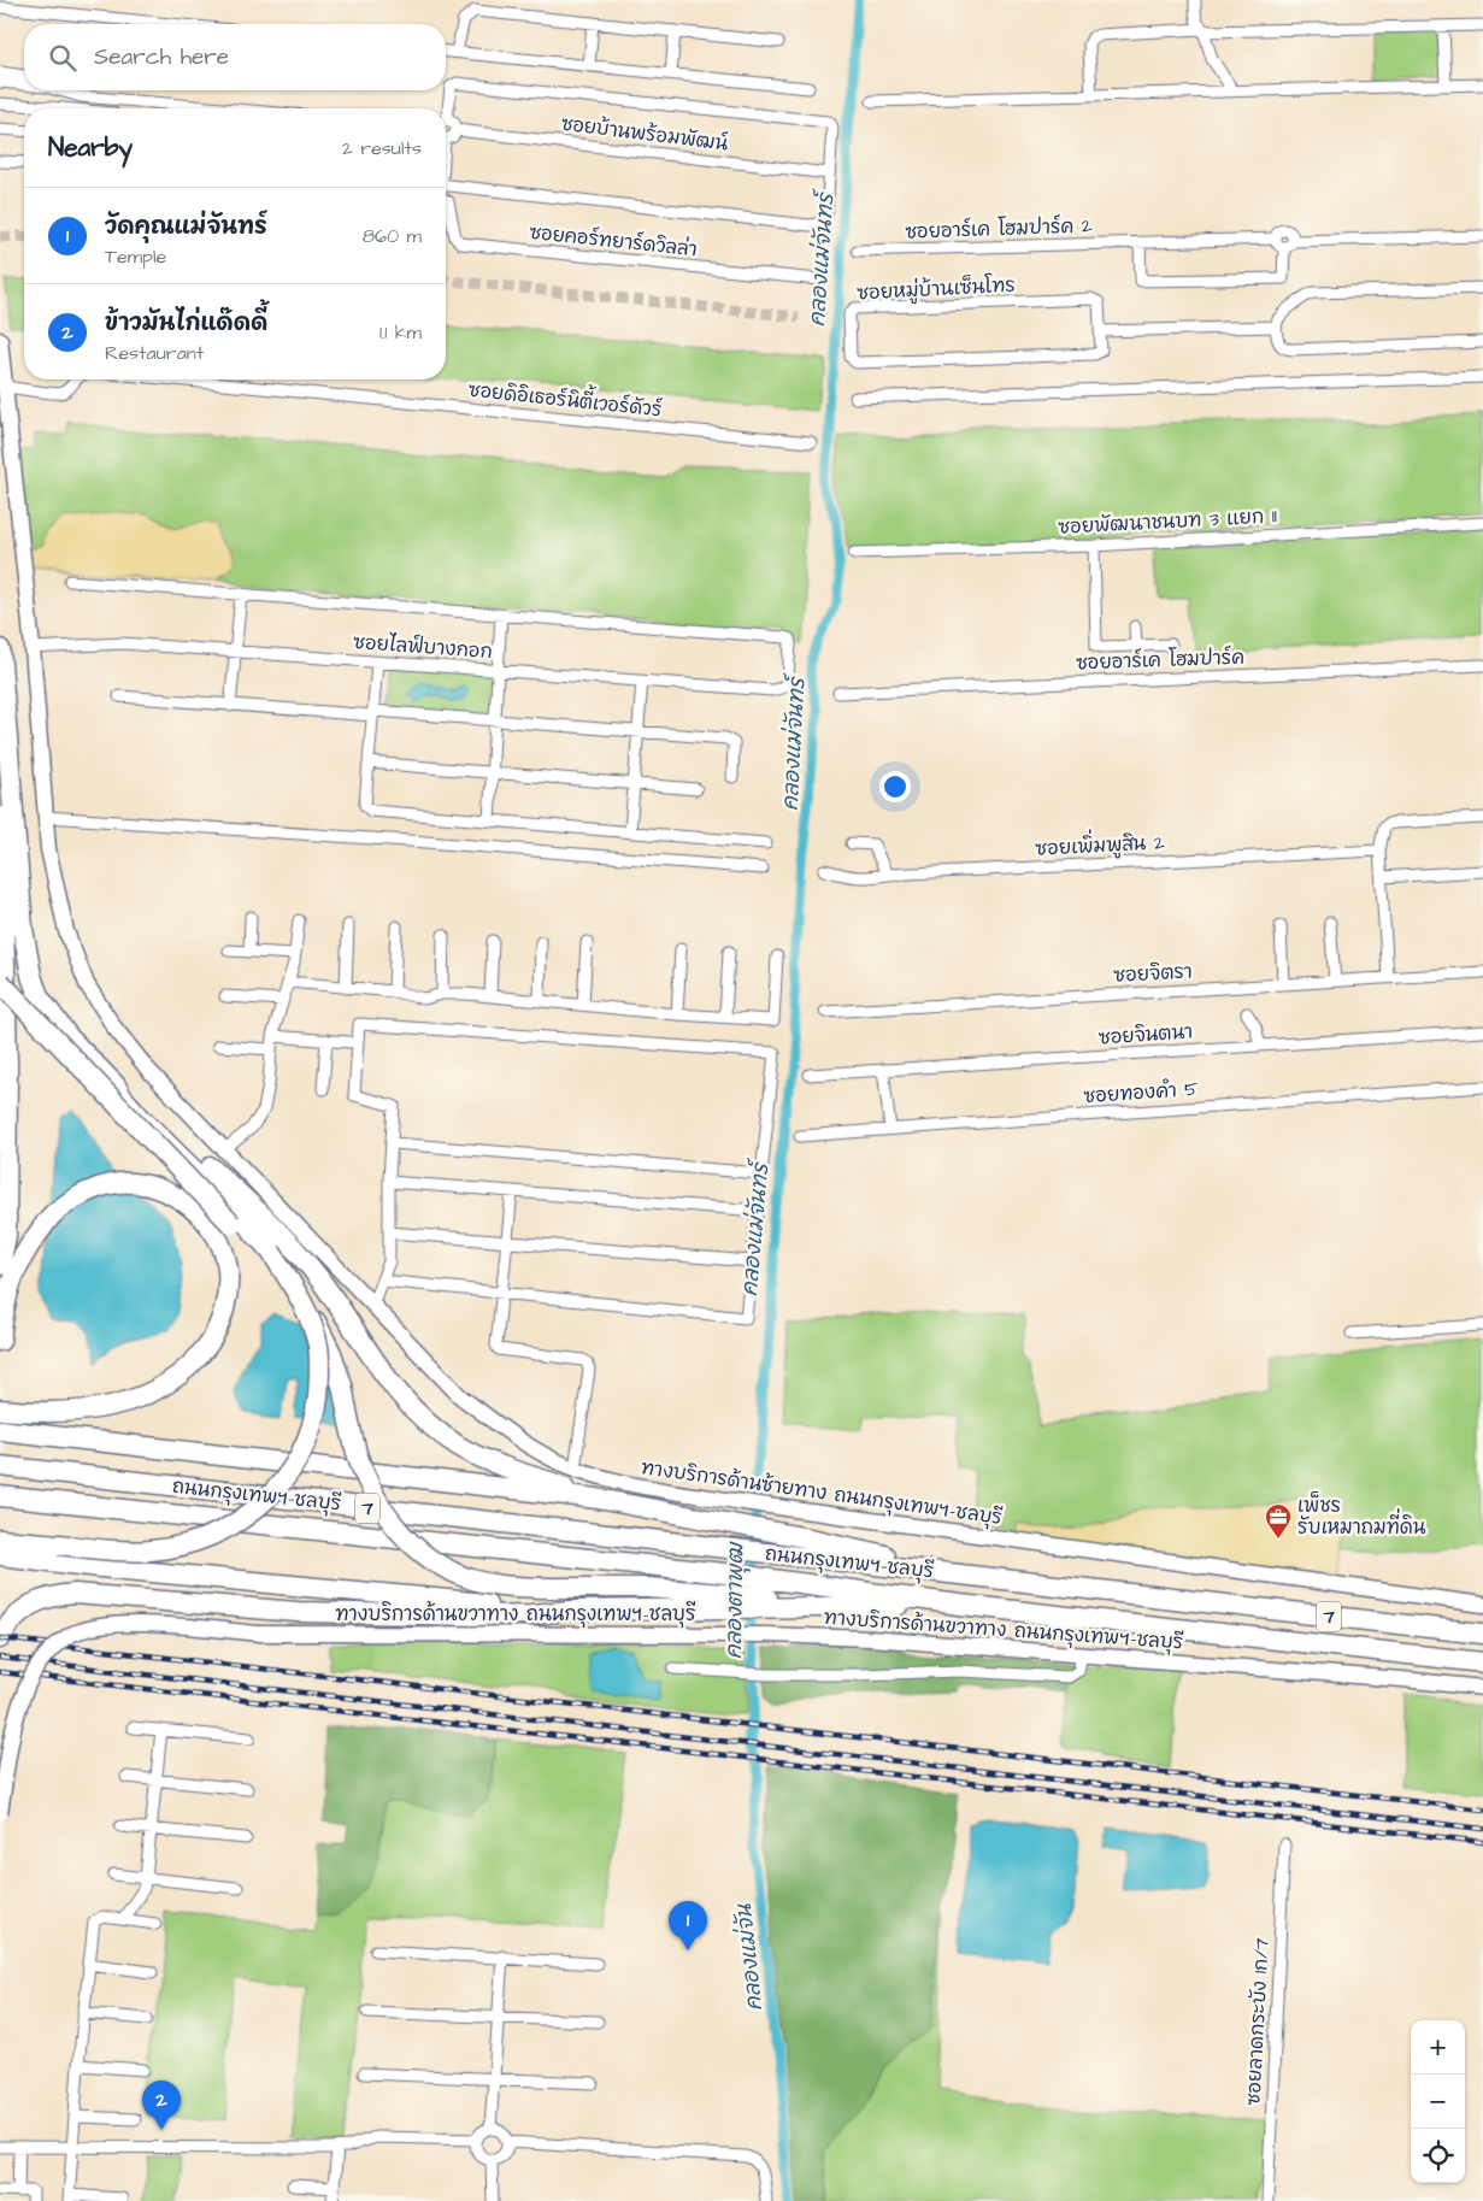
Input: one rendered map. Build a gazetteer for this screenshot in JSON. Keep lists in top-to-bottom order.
{
  "streets": {
    "highway": ["ถนนกรุงเทพฯ-ชลบุรี", "7"],
    "main road": ["ทางบริการด้านซ้ายทาง ถนนกรุงเทพฯ-ชลบุรี", "ทางบริการด้านขวาทาง ถนนกรุงเทพฯ-ชลบุรี"],
    "street": [
      "ซอยบ้านพร้อมพัฒน์",
      "ซอยอาร์เค โฮมปาร์ค 2",
      "ซอยคอร์ทยาร์ดวิลล่า",
      "ซอยหมู่บ้านเซ็นโทร",
      "ซอยดิอิเธอร์นิตี้เวอร์ดัวร์",
      "ซอยพัฒนาชนบท 3 แยก 11",
      "ซอยไลฟ์บางกอก",
      "ซอยอาร์เค โฮมปาร์ค",
      "ซอยเพิ่มพูสิน 2",
      "ซอยจิตรา",
      "ซอยจินตนา",
      "ซอยทองคำ 5",
      "ซอยลาดกระบัง 1ก/7"
    ]
  },
  "crossings": [
    ["ซอยไลฟ์บางกอก", "ทางบริการด้านซ้ายทาง ถนนกรุงเทพฯ-ชลบุรี"]
  ],
  "water": ["คลองแม่จันทร์", "คลองตาพุฒ", "คลองแม่จัน"],
  "places": {
    "office": ["เพ็ชร รับเหมาถมที่ดิน"]
  },
  "page": {
    "search": "Search here",
    "heading": ["Nearby", "2 results"],
    "list": [
      {
        "mark": "1",
        "name": "วัดคุณแม่จันทร์",
        "note": "Temple",
        "value": "860 m"
      },
      {
        "mark": "2",
        "name": "ข้าวมันไก่แด๊ดดี้",
        "note": "Restaurant",
        "value": "1.1 km"
      }
    ],
    "pins": ["1", "2"],
    "map_buttons": ["+", "−"]
  }
}
